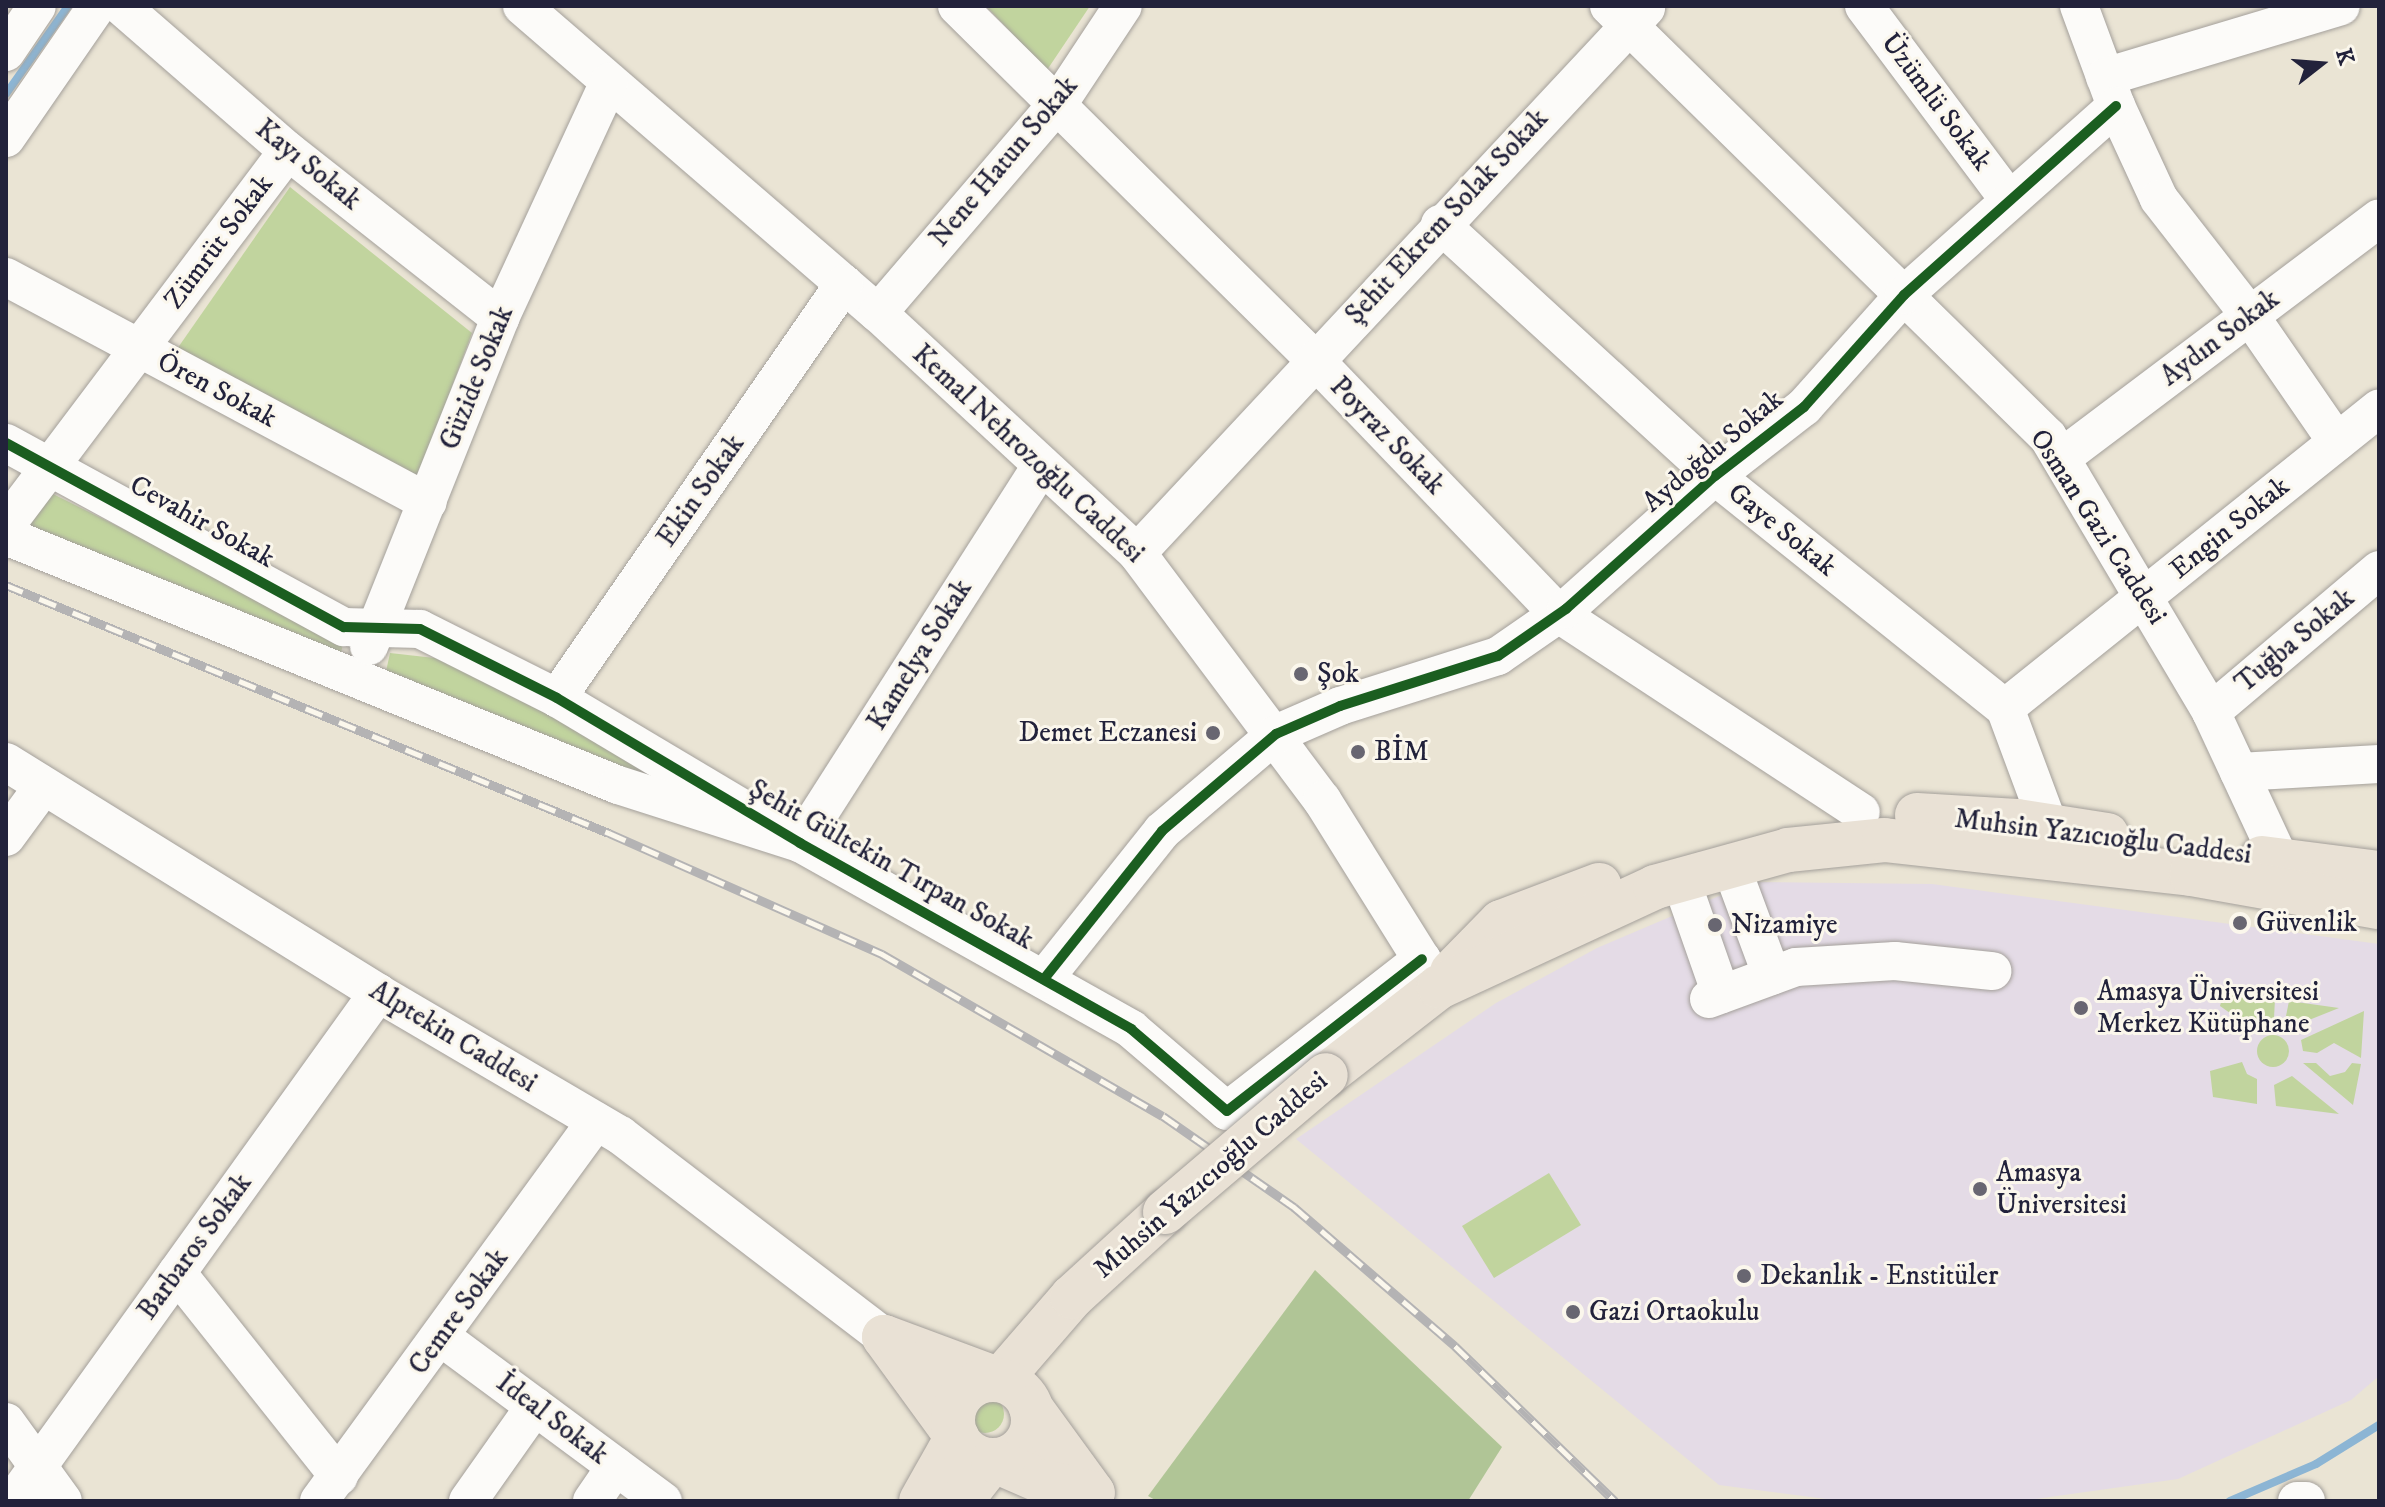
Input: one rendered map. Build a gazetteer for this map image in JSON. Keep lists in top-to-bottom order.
{
  "streets": {
    "main road": ["Muhsin Yazıcıoğlu Caddesi"],
    "street": [
      "Üzümlü Sokak",
      "Nene Hatun Sokak",
      "Kayı Sokak",
      "Şehit Ekrem Solak Sokak",
      "Zümrüt Sokak",
      "Aydın Sokak",
      "Güzide Sokak",
      "Ören Sokak",
      "Poyraz Sokak",
      "Aydoğdu Sokak",
      "Kemal Nehrozoğlu Caddesi",
      "Ekin Sokak",
      "Cevahir Sokak",
      "Osman Gazi Caddesi",
      "Engin Sokak",
      "Gaye Sokak",
      "Tuğba Sokak",
      "Kamelya Sokak",
      "Şehit Gültekin Tırpan Sokak",
      "Alptekin Caddesi",
      "Barbaros Sokak",
      "Cemre Sokak",
      "İdeal Sokak"
    ]
  },
  "crossings": [
    ["Üzümlü Sokak", "Aydoğdu Sokak"],
    ["Nene Hatun Sokak", "Poyraz Sokak"],
    ["Nene Hatun Sokak", "Kemal Nehrozoğlu Caddesi"],
    ["Kayı Sokak", "Zümrüt Sokak"],
    ["Kayı Sokak", "Güzide Sokak"],
    ["Şehit Ekrem Solak Sokak", "Poyraz Sokak"],
    ["Şehit Ekrem Solak Sokak", "Kemal Nehrozoğlu Caddesi"],
    ["Şehit Ekrem Solak Sokak", "Osman Gazi Caddesi"],
    ["Şehit Ekrem Solak Sokak", "Gaye Sokak"],
    ["Zümrüt Sokak", "Ören Sokak"],
    ["Zümrüt Sokak", "Cevahir Sokak"],
    ["Aydın Sokak", "Osman Gazi Caddesi"],
    ["Güzide Sokak", "Ören Sokak"],
    ["Güzide Sokak", "Kemal Nehrozoğlu Caddesi"],
    ["Güzide Sokak", "Cevahir Sokak"],
    ["Güzide Sokak", "Şehit Gültekin Tırpan Sokak"],
    ["Poyraz Sokak", "Aydoğdu Sokak"],
    ["Poyraz Sokak", "Muhsin Yazıcıoğlu Caddesi"],
    ["Aydoğdu Sokak", "Kemal Nehrozoğlu Caddesi"],
    ["Aydoğdu Sokak", "Osman Gazi Caddesi"],
    ["Aydoğdu Sokak", "Gaye Sokak"],
    ["Aydoğdu Sokak", "Şehit Gültekin Tırpan Sokak"],
    ["Kemal Nehrozoğlu Caddesi", "Ekin Sokak"],
    ["Kemal Nehrozoğlu Caddesi", "Kamelya Sokak"],
    ["Kemal Nehrozoğlu Caddesi", "Muhsin Yazıcıoğlu Caddesi"],
    ["Kemal Nehrozoğlu Caddesi", "Şehit Gültekin Tırpan Sokak"],
    ["Ekin Sokak", "Şehit Gültekin Tırpan Sokak"],
    ["Cevahir Sokak", "Şehit Gültekin Tırpan Sokak"],
    ["Osman Gazi Caddesi", "Engin Sokak"],
    ["Osman Gazi Caddesi", "Tuğba Sokak"],
    ["Osman Gazi Caddesi", "Muhsin Yazıcıoğlu Caddesi"],
    ["Engin Sokak", "Gaye Sokak"],
    ["Kamelya Sokak", "Şehit Gültekin Tırpan Sokak"],
    ["Muhsin Yazıcıoğlu Caddesi", "Şehit Gültekin Tırpan Sokak"],
    ["Alptekin Caddesi", "Barbaros Sokak"],
    ["Alptekin Caddesi", "Cemre Sokak"],
    ["Cemre Sokak", "İdeal Sokak"]
  ],
  "places": [
    "Şok",
    "Demet Eczanesi",
    "BİM",
    "Güvenlik",
    "Nizamiye",
    "Amasya Üniversitesi Merkez Kütüphane",
    "Amasya Üniversitesi",
    "Dekanlık - Enstitüler",
    "Gazi Ortaokulu"
  ],
  "north": "right"
}
